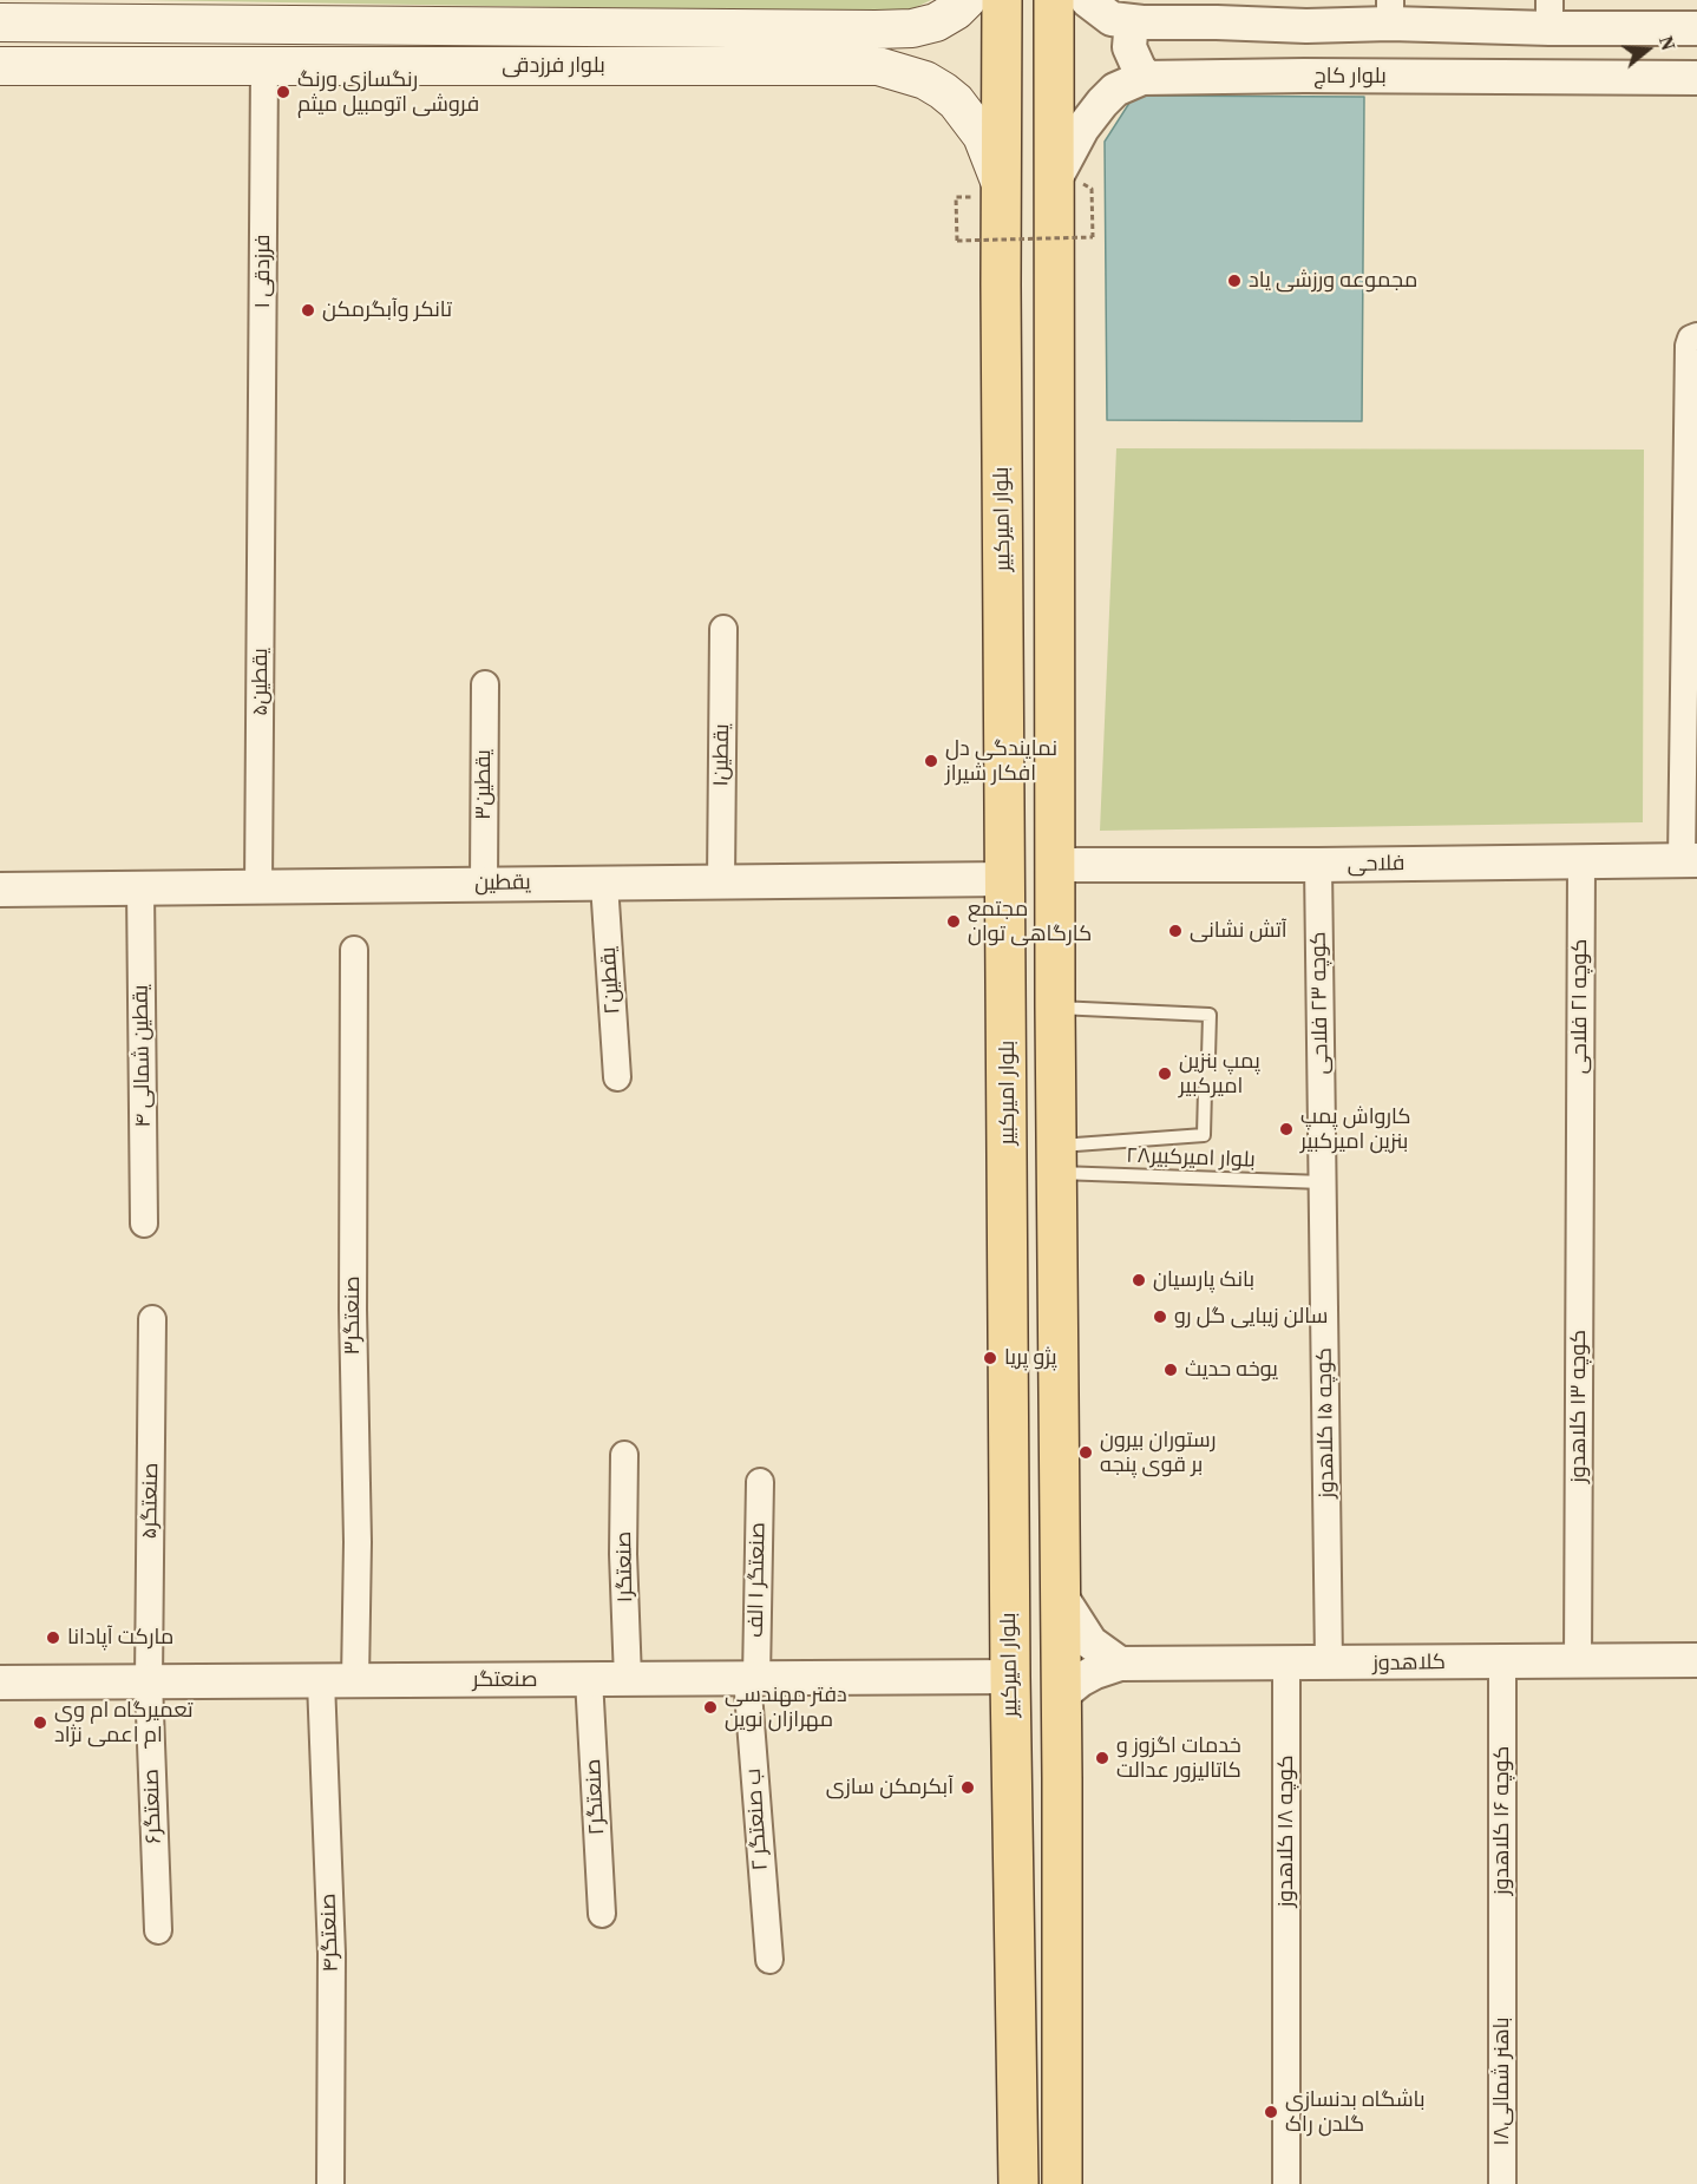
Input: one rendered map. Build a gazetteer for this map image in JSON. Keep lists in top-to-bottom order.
{
  "streets": {
    "main road": ["بلوار فرزدقی", "بلوار امیرکبیر"],
    "street": [
      "بلوار کاج",
      "فرزدقی ۱",
      "یقطین۵",
      "یقطین۱",
      "یقطین۳",
      "فلاحی",
      "یقطین",
      "یقطین۲",
      "کوچه ۲۳ فلاحی",
      "کوچه ۲۱ فلاحی",
      "یقطین شمالی ۴",
      "صنعتگر۳",
      "کوچه ۱۳ کلاهدوز",
      "کوچه ۱۵ کلاهدوز",
      "صنعتگر۵",
      "صنعتگر۱",
      "صنعتگر ۱ الف",
      "کلاهدوز",
      "صنعتگر",
      "صنعتگر۲",
      "صنعتگر۶",
      "۲ ب صنعتگر",
      "کوچه ۱۶ کلاهدوز",
      "کوچه ۱۸ کلاهدوز",
      "صنعتگر۴",
      "باهنر شمالی۱۸"
    ],
    "lane": ["۲۸بلوار امیرکبیر"]
  },
  "crossings": [
    ["بلوار فرزدقی", "فرزدقی ۱"],
    ["بلوار فرزدقی", "بلوار امیرکبیر"],
    ["فرزدقی ۱", "یقطین۵"],
    ["بلوار امیرکبیر", "یقطین"],
    ["بلوار امیرکبیر", "صنعتگر"],
    ["یقطین۵", "یقطین"],
    ["یقطین۱", "یقطین"],
    ["یقطین۳", "یقطین"],
    ["فلاحی", "کوچه ۲۳ فلاحی"],
    ["فلاحی", "کوچه ۲۱ فلاحی"],
    ["یقطین", "یقطین۲"],
    ["یقطین", "یقطین شمالی ۴"],
    ["کوچه ۲۳ فلاحی", "۲۸بلوار امیرکبیر"],
    ["کوچه ۲۳ فلاحی", "کوچه ۱۵ کلاهدوز"],
    ["کوچه ۲۱ فلاحی", "کوچه ۱۳ کلاهدوز"],
    ["۲۸بلوار امیرکبیر", "کوچه ۱۵ کلاهدوز"],
    ["صنعتگر۳", "صنعتگر"],
    ["کوچه ۱۳ کلاهدوز", "کلاهدوز"],
    ["کوچه ۱۵ کلاهدوز", "کلاهدوز"],
    ["صنعتگر۵", "صنعتگر"],
    ["صنعتگر۵", "صنعتگر۶"],
    ["صنعتگر۱", "صنعتگر"],
    ["صنعتگر ۱ الف", "صنعتگر"],
    ["صنعتگر ۱ الف", "۲ ب صنعتگر"],
    ["کلاهدوز", "کوچه ۱۶ کلاهدوز"],
    ["کلاهدوز", "کوچه ۱۸ کلاهدوز"],
    ["صنعتگر", "صنعتگر۲"],
    ["صنعتگر", "صنعتگر۶"],
    ["صنعتگر", "۲ ب صنعتگر"],
    ["صنعتگر", "صنعتگر۴"],
    ["کوچه ۱۶ کلاهدوز", "باهنر شمالی۱۸"]
  ],
  "places": [
    "رنگسازی ورنگ فروشی اتومبیل میثم",
    "مجموعه ورزشی یاد",
    "تانکر وآبگرمکن",
    "نمایندگی دل افکار شیراز",
    "مجتمع کارگاهی توان",
    "آتش نشانی",
    "پمپ بنزین امیرکبیر",
    "کارواش پمپ بنزین امیرکبیر",
    "بانک پارسیان",
    "سالن زیبایی گل رو",
    "پژو پریا",
    "یوخه حدیث",
    "رستوران بیرون بر قوی پنجه",
    "مارکت آپادانا",
    "دفتر مهندسی مهرازان نوین",
    "تعمیرگاه ام وی ام اعمی نژاد",
    "خدمات اگزوز و کاتالیزور عدالت",
    "آبکرمکن سازی",
    "باشگاه بدنسازی گلدن راک"
  ],
  "north": "right"
}
